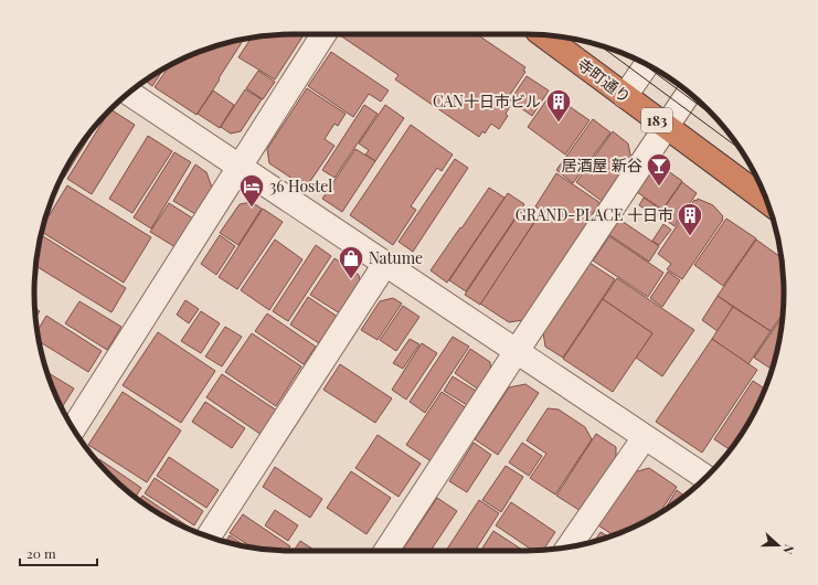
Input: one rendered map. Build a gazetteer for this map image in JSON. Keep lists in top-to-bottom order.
{
  "streets": {
    "highway": ["寺町通り", "183"]
  },
  "places": {
    "building": ["CAN十日市ビル", "GRAND-PLACE 十日市"],
    "bar": ["居酒屋 新谷"],
    "hotel": ["36 Hostel"],
    "shop": ["Natume"]
  },
  "scale_bar": "20 m",
  "north": "right"
}
